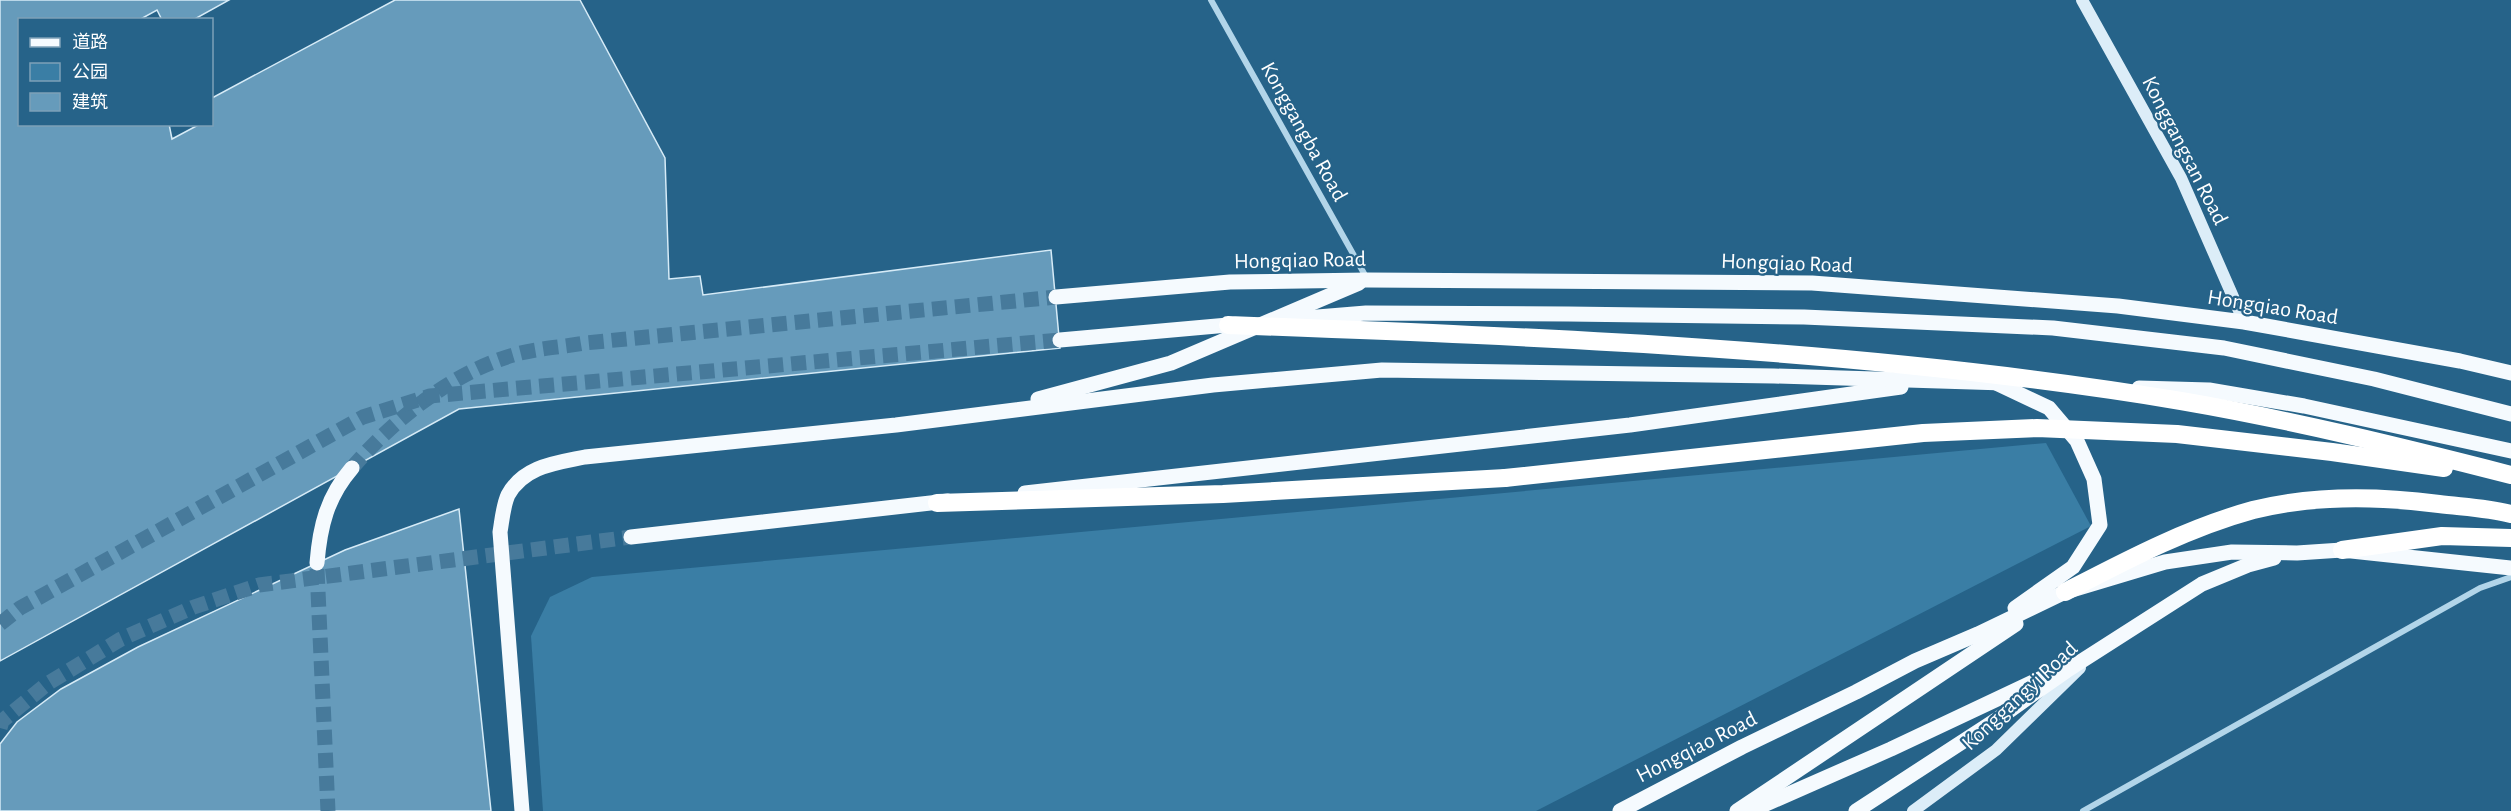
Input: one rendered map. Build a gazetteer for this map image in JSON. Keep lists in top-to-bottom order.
{
  "streets": {
    "main road": ["Hongqiao Road"],
    "street": ["Konggangba Road", "Konggangsan Road", "Konggangyi Road"]
  },
  "crossings": [
    ["Konggangba Road", "Hongqiao Road"],
    ["Konggangsan Road", "Hongqiao Road"],
    ["Hongqiao Road", "Konggangyi Road"]
  ],
  "legend": ["道路", "公园", "建筑"]
}
